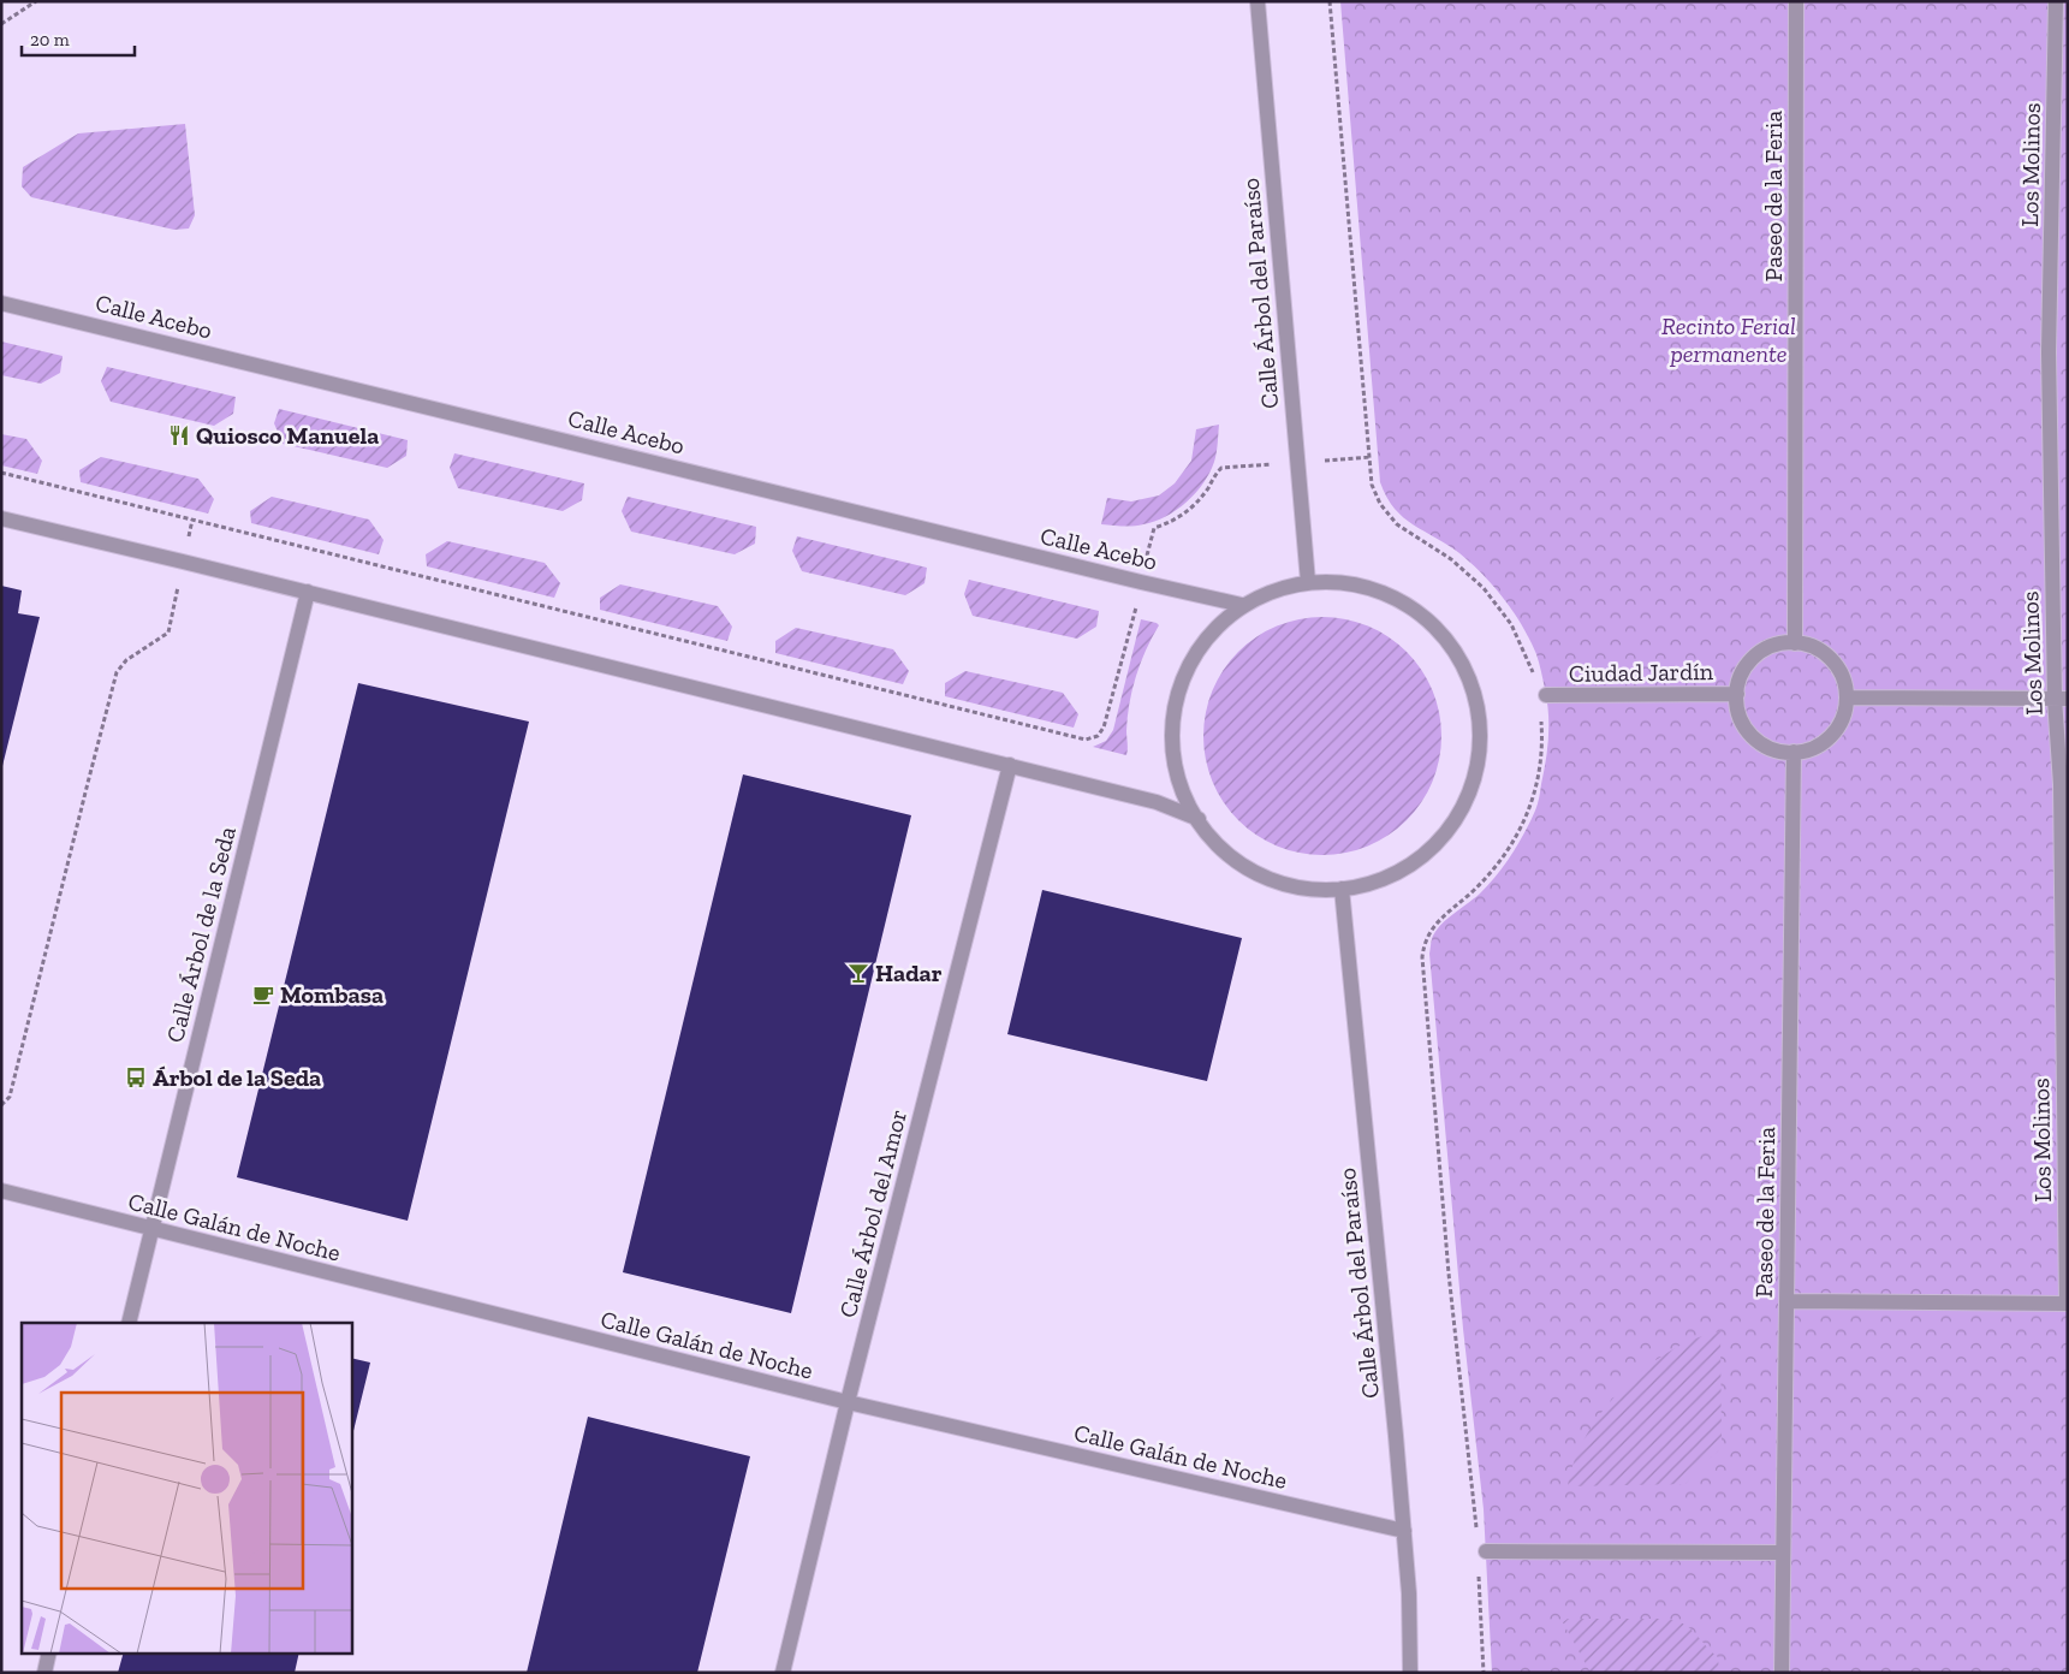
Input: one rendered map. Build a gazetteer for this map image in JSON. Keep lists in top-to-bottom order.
{
  "streets": {
    "street": [
      "Los Molinos",
      "Paseo de la Feria",
      "Calle Árbol del Paraíso",
      "Calle Acebo",
      "Ciudad Jardín",
      "Calle Árbol de la Seda",
      "Calle Árbol del Amor",
      "Calle Galán de Noche"
    ]
  },
  "crossings": [
    ["Paseo de la Feria", "Ciudad Jardín"],
    ["Calle Árbol del Paraíso", "Calle Galán de Noche"],
    ["Calle Árbol de la Seda", "Calle Galán de Noche"],
    ["Calle Árbol del Amor", "Calle Galán de Noche"]
  ],
  "parks": ["Recinto Ferial permanente"],
  "places": {
    "restaurant": ["Quiosco Manuela"],
    "bar": ["Hadar"],
    "cafe": ["Mombasa"],
    "bus stop": ["Árbol de la Seda"]
  },
  "scale_bar": "20 m"
}
